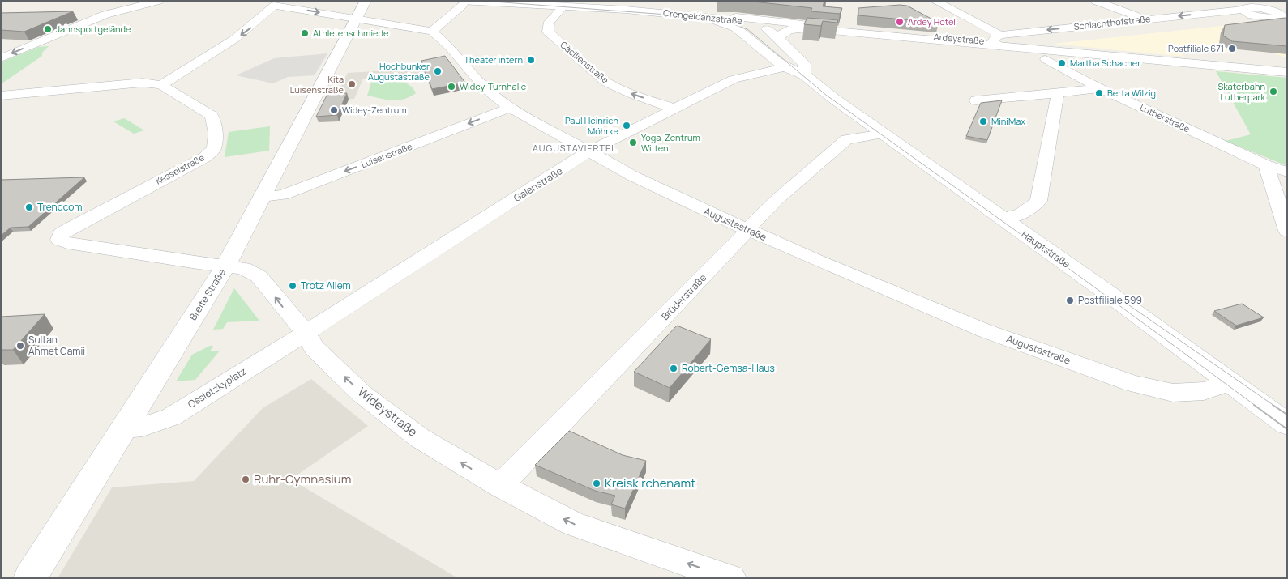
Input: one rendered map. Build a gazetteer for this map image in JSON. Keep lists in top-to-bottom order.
{
  "streets": {
    "main road": [
      "Crengeldanzstraße",
      "Ardeystraße",
      "Hauptstraße",
      "Breite Straße"
    ],
    "street": [
      "Schlachthofstraße",
      "Cäcilienstraße",
      "Lutherstraße",
      "Luisenstraße",
      "Kesselstraße",
      "Galenstraße",
      "Augustastraße",
      "Brüderstraße",
      "Ossietzkyplatz",
      "Wideystraße"
    ]
  },
  "crossings": [
    ["Crengeldanzstraße", "Ardeystraße"],
    ["Crengeldanzstraße", "Cäcilienstraße"],
    ["Crengeldanzstraße", "Hauptstraße"],
    ["Schlachthofstraße", "Ardeystraße"],
    ["Ardeystraße", "Hauptstraße"],
    ["Cäcilienstraße", "Galenstraße"],
    ["Luisenstraße", "Augustastraße"],
    ["Luisenstraße", "Breite Straße"],
    ["Kesselstraße", "Wideystraße"],
    ["Galenstraße", "Augustastraße"],
    ["Galenstraße", "Hauptstraße"],
    ["Galenstraße", "Ossietzkyplatz"],
    ["Galenstraße", "Wideystraße"],
    ["Augustastraße", "Hauptstraße"],
    ["Augustastraße", "Breite Straße"],
    ["Augustastraße", "Brüderstraße"],
    ["Hauptstraße", "Brüderstraße"],
    ["Breite Straße", "Ossietzkyplatz"],
    ["Breite Straße", "Wideystraße"],
    ["Brüderstraße", "Wideystraße"],
    ["Ossietzkyplatz", "Wideystraße"]
  ],
  "one_way": ["Cäcilienstraße", "Luisenstraße", "Wideystraße"],
  "districts": ["AUGUSTAVIERTEL"],
  "places": [
    "Ardey Hotel",
    "Jahnsportgelände",
    "Athletenschmiede",
    "Postfiliale 671",
    "Theater intern",
    "Martha Schacher",
    "Hochbunker Augustastraße",
    "Kita Luisenstraße",
    "Widey-Turnhalle",
    "Skaterbahn Lutherpark",
    "Berta Wilzig",
    "Widey-Zentrum",
    "MiniMax",
    "Paul Heinrich Möhrke",
    "Yoga-Zentrum Witten",
    "Trendcom",
    "Trotz Allem",
    "Postfiliale 599",
    "Sultan Ahmet Camii",
    "Robert-Gemsa-Haus",
    "Ruhr-Gymnasium",
    "Kreiskirchenamt"
  ]
}
